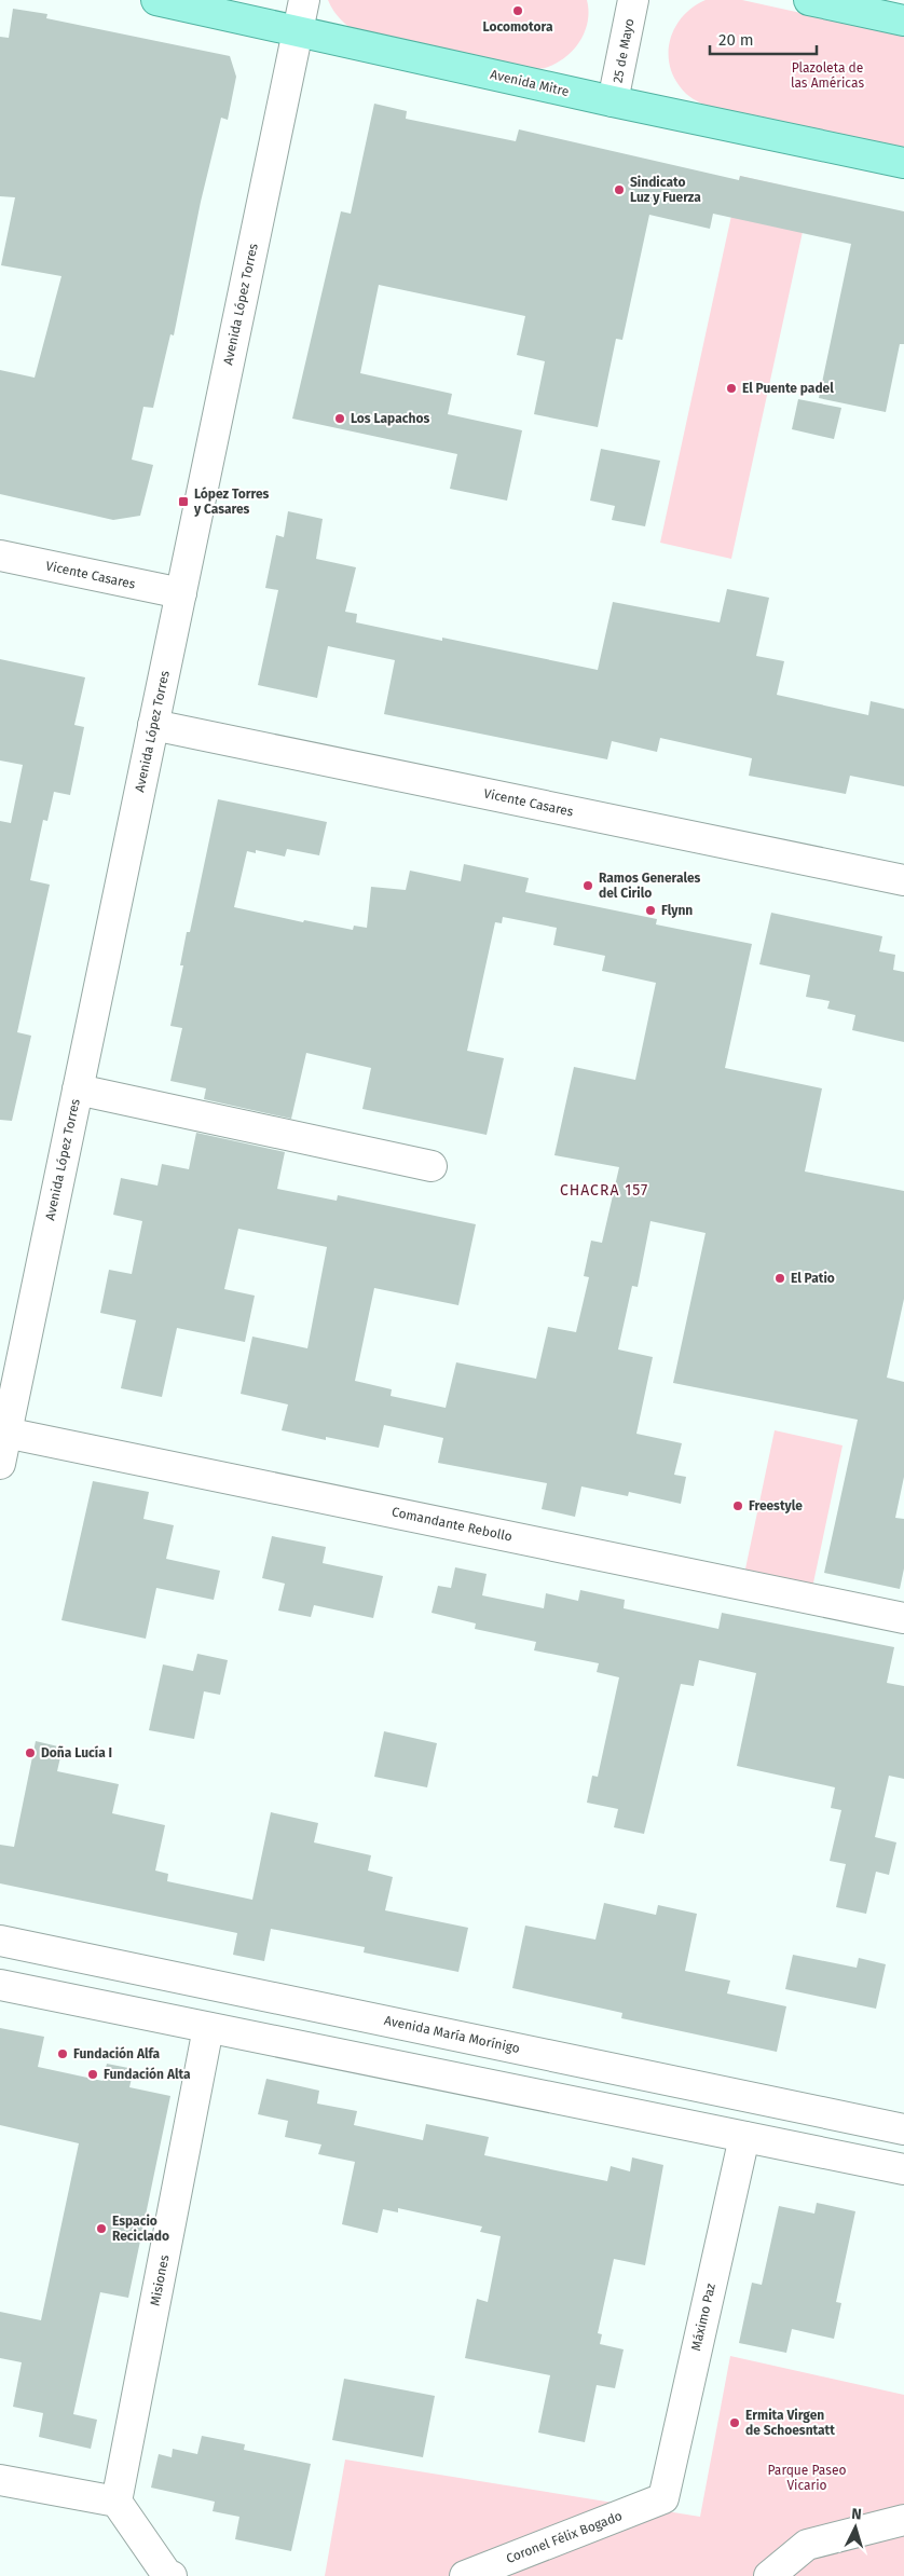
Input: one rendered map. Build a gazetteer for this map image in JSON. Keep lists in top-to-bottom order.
{
  "streets": {
    "main road": ["Avenida Mitre"],
    "street": [
      "25 de Mayo",
      "Avenida López Torres",
      "Vicente Casares",
      "Comandante Rebollo",
      "Avenida María Morínigo",
      "Misiones",
      "Máximo Paz",
      "Coronel Félix Bogado"
    ]
  },
  "crossings": [
    ["25 de Mayo", "Avenida Mitre"],
    ["Avenida Mitre", "Avenida López Torres"],
    ["Avenida López Torres", "Vicente Casares"],
    ["Avenida López Torres", "Comandante Rebollo"],
    ["Máximo Paz", "Coronel Félix Bogado"]
  ],
  "districts": ["CHACRA 157"],
  "parks": ["Plazoleta de las Américas", "Parque Paseo Vicario"],
  "places": {
    "other": [
      "Locomotora",
      "Sindicato Luz y Fuerza",
      "El Puente padel",
      "Los Lapachos",
      "Ramos Generales del Cirilo",
      "Flynn",
      "El Patio",
      "Freestyle",
      "Doña Lucía I",
      "Fundación Alfa",
      "Fundación Alta",
      "Espacio Reciclado",
      "Ermita Virgen de Schoesntatt"
    ],
    "transit": ["López Torres y Casares"]
  },
  "scale_bar": "20 m",
  "north": "top"
}
